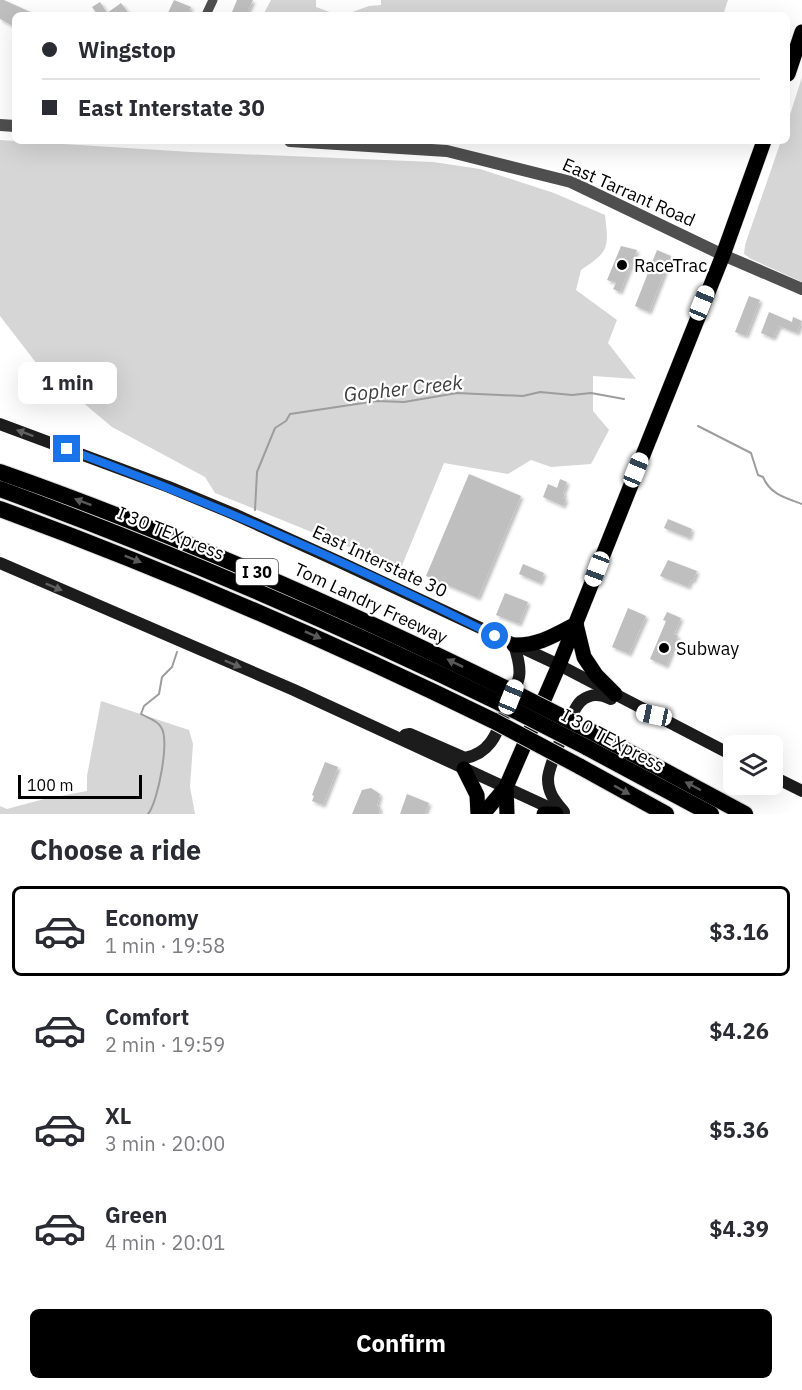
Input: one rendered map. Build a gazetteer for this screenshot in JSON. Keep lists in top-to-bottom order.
{
  "streets": {
    "highway": ["I 30 TEXpress", "I 30", "Tom Landry Freeway"],
    "main road": ["East Interstate 30"],
    "street": ["East Tarrant Road"]
  },
  "crossings": [
    ["I 30 TEXpress", "Tom Landry Freeway"]
  ],
  "one_way": ["East Interstate 30"],
  "water": ["Gopher Creek"],
  "places": ["RaceTrac", "Subway"],
  "scale_bar": "100 m",
  "page": {
    "banner": ["Wingstop", "East Interstate 30"],
    "bubble": "1 min",
    "scale": "100 m",
    "heading": "Choose a ride",
    "list": [
      {
        "name": "Economy",
        "note": "1 min · 19:58",
        "value": "$3.16"
      },
      {
        "name": "Comfort",
        "note": "2 min · 19:59",
        "value": "$4.26"
      },
      {
        "name": "XL",
        "note": "3 min · 20:00",
        "value": "$5.36"
      },
      {
        "name": "Green",
        "note": "4 min · 20:01",
        "value": "$4.39"
      }
    ],
    "buttons": "Confirm"
  }
}
